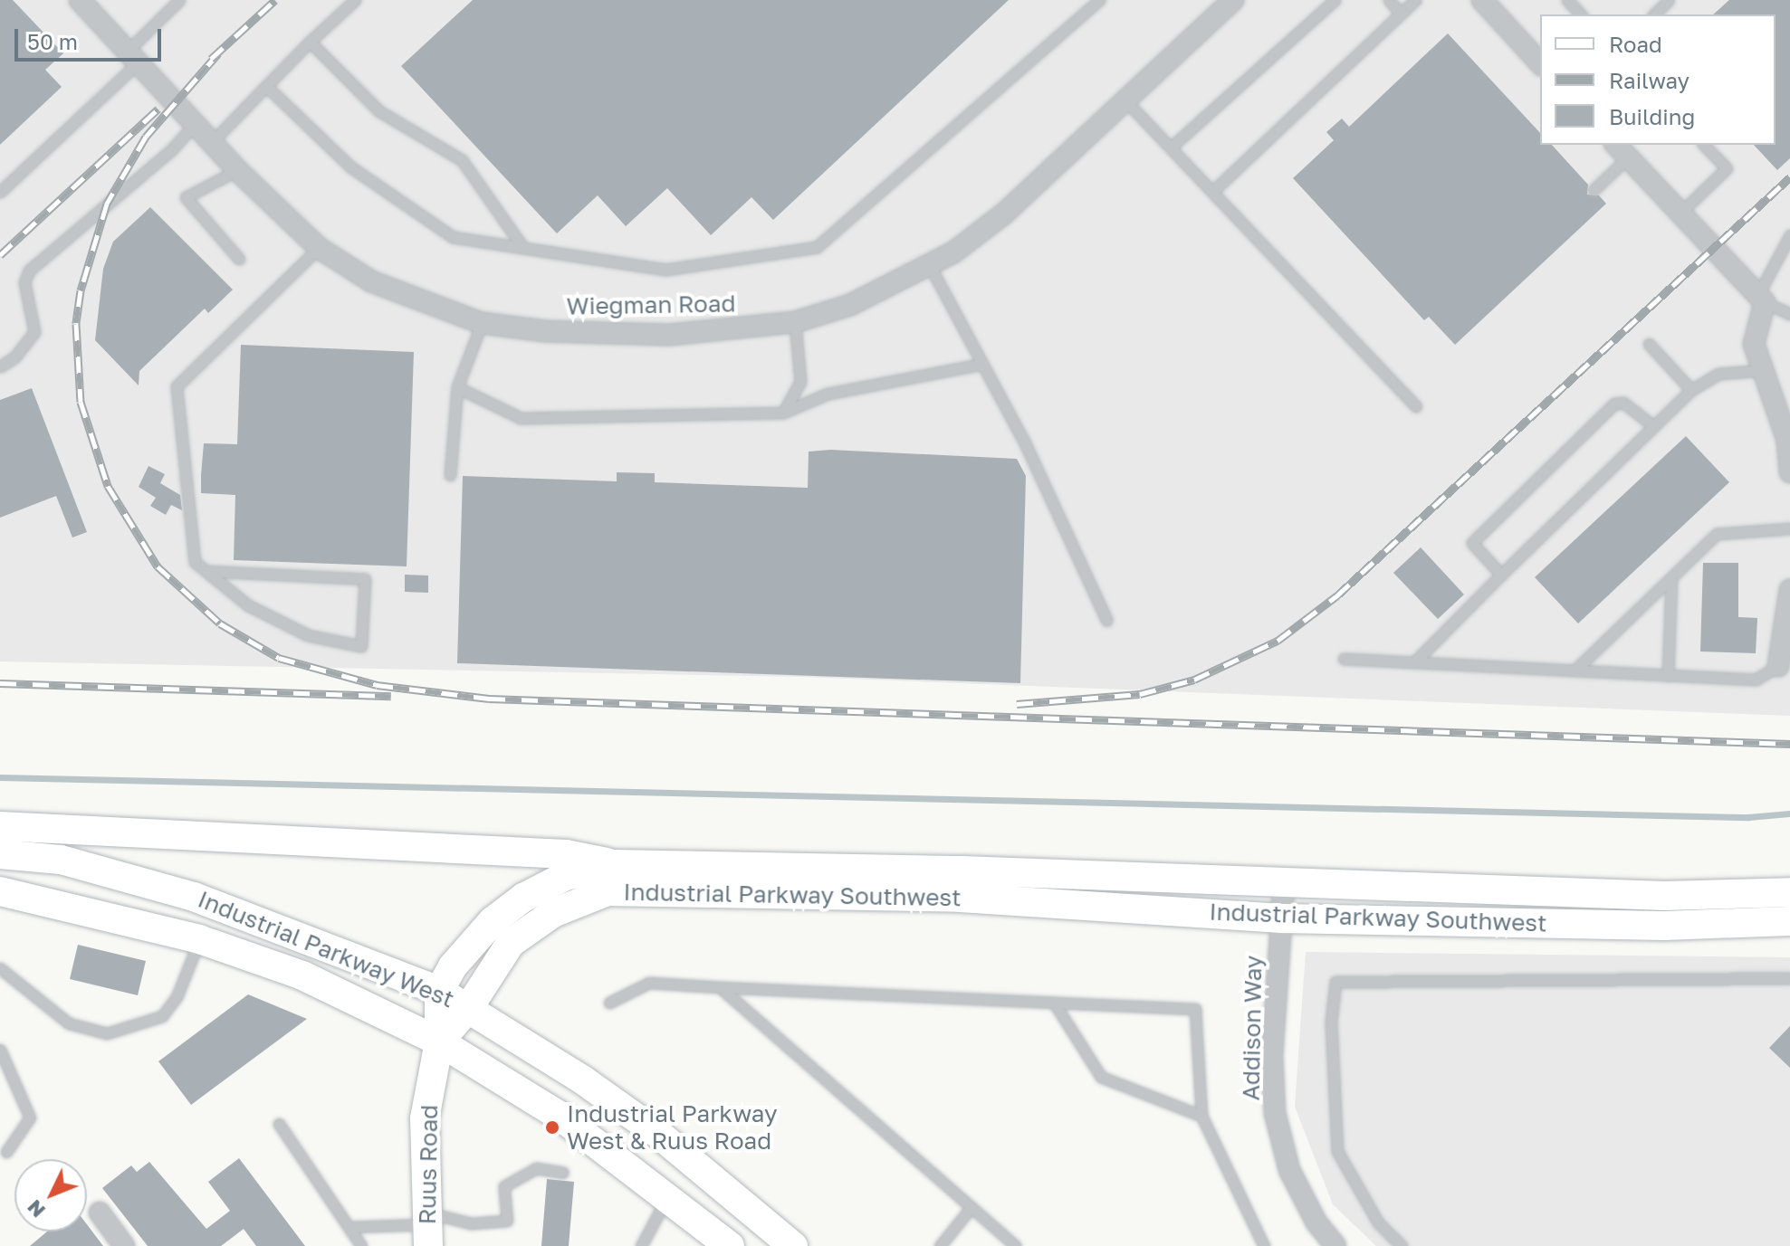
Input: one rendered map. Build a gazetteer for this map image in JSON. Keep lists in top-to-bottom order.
{
  "streets": {
    "main road": ["Industrial Parkway Southwest", "Industrial Parkway West", "Ruus Road"],
    "street": ["Wiegman Road", "Addison Way"]
  },
  "crossings": [
    ["Industrial Parkway Southwest", "Industrial Parkway West"],
    ["Industrial Parkway Southwest", "Addison Way"],
    ["Industrial Parkway Southwest", "Ruus Road"],
    ["Industrial Parkway West", "Ruus Road"]
  ],
  "places": ["Industrial Parkway West & Ruus Road"],
  "legend": ["Road", "Railway", "Building"],
  "scale_bar": "50 m",
  "north": "bottom left"
}
